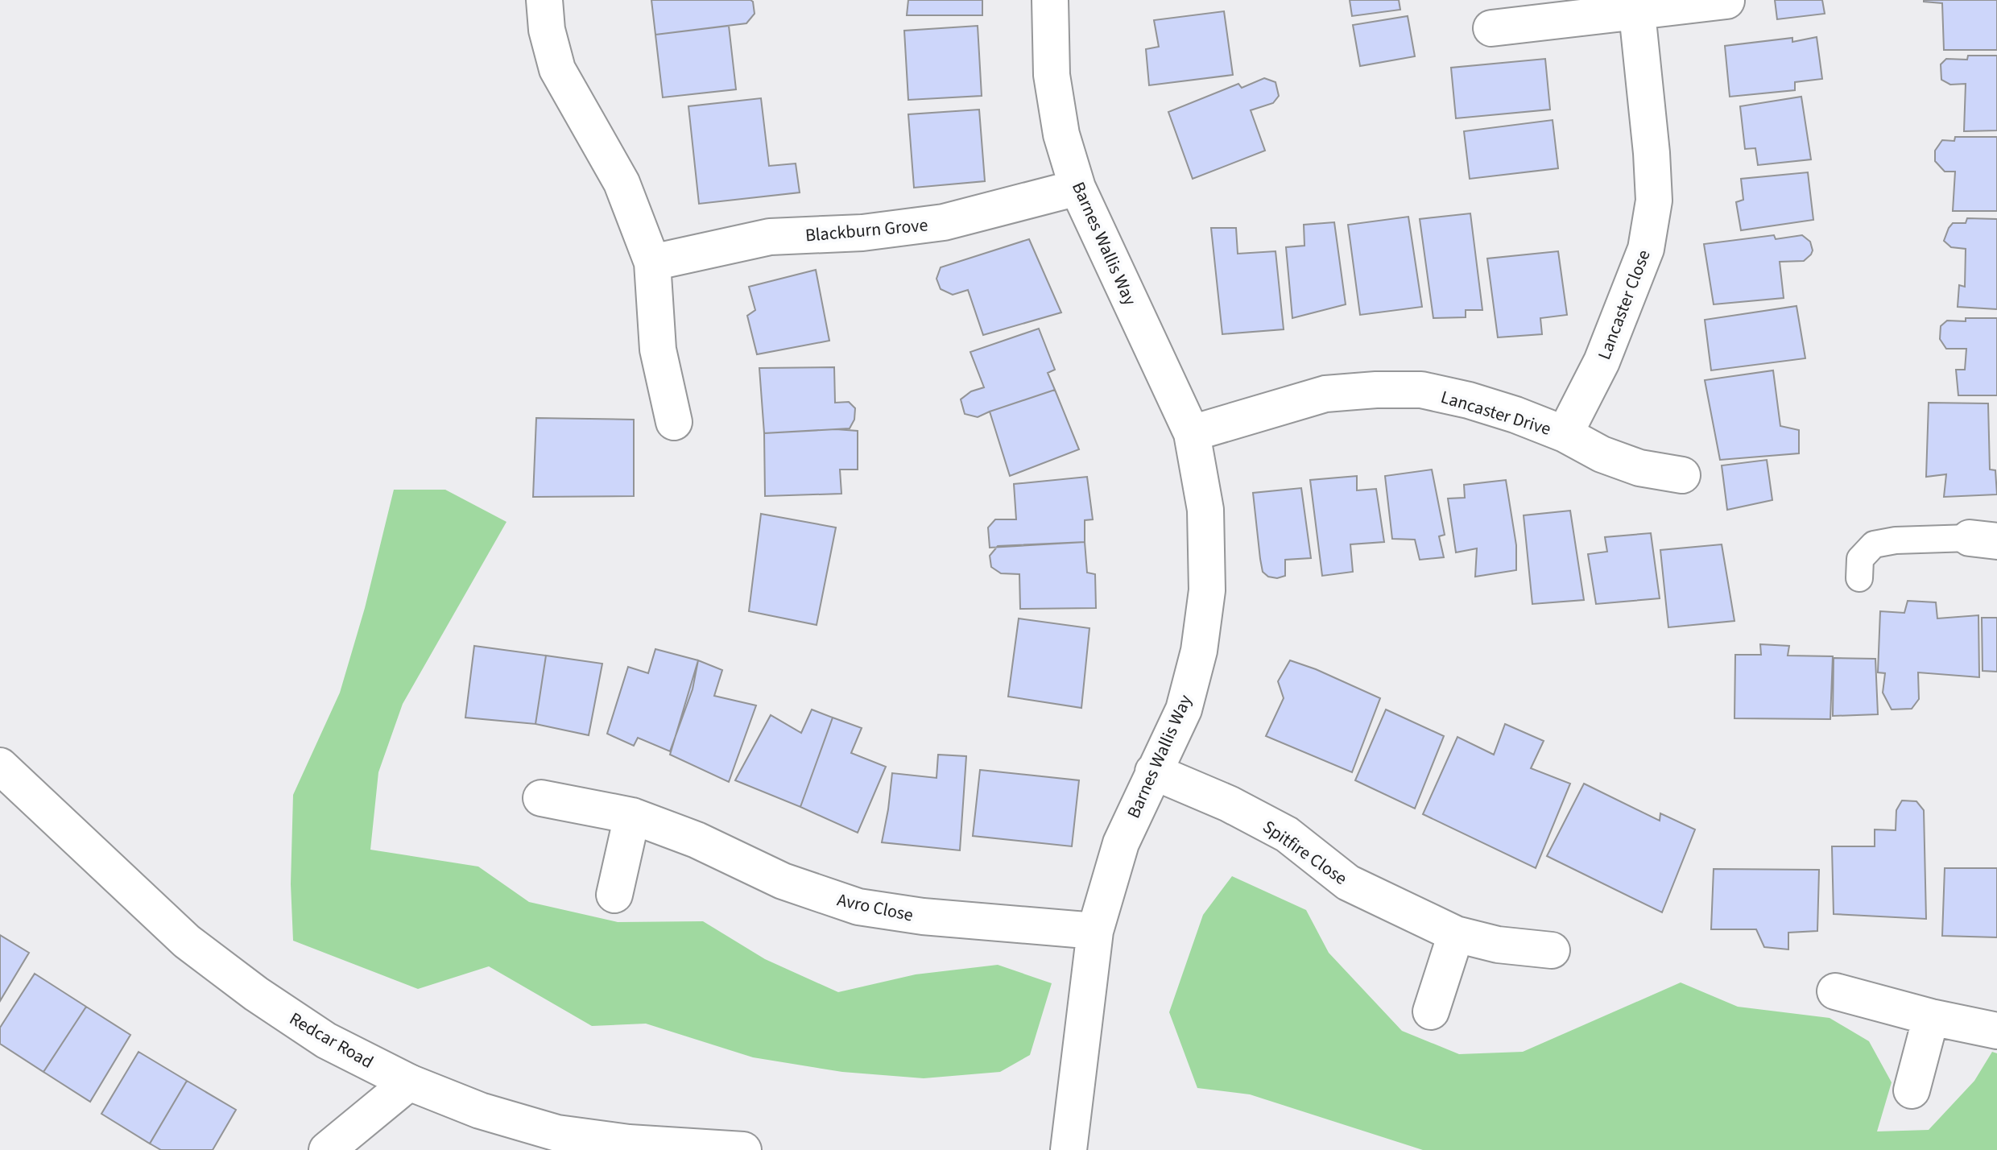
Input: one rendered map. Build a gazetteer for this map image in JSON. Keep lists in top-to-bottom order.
{
  "streets": {
    "street": [
      "Blackburn Grove",
      "Barnes Wallis Way",
      "Lancaster Close",
      "Lancaster Drive",
      "Spitfire Close",
      "Avro Close",
      "Redcar Road"
    ]
  },
  "crossings": [
    ["Blackburn Grove", "Barnes Wallis Way"],
    ["Barnes Wallis Way", "Lancaster Drive"],
    ["Barnes Wallis Way", "Spitfire Close"],
    ["Barnes Wallis Way", "Avro Close"],
    ["Lancaster Close", "Lancaster Drive"]
  ]
}
